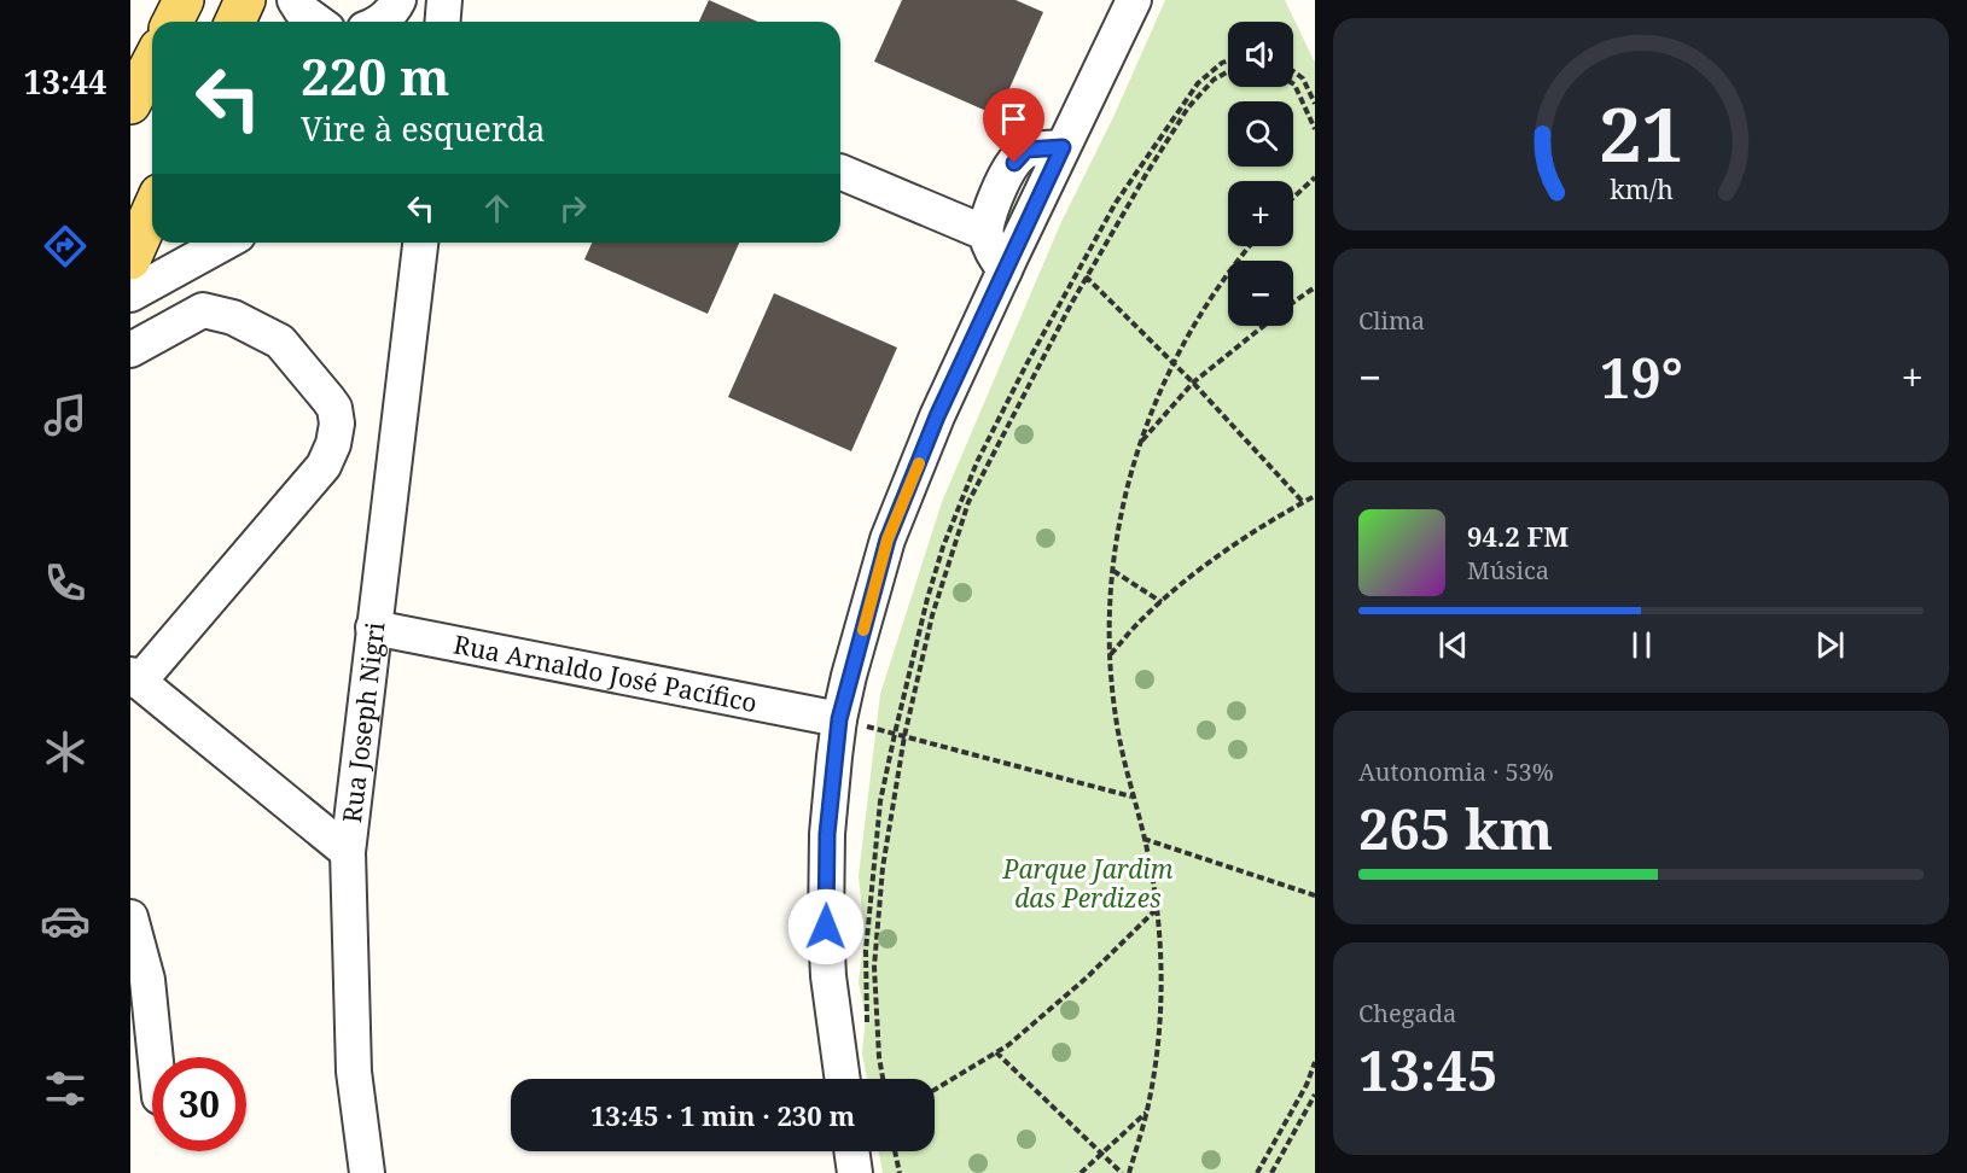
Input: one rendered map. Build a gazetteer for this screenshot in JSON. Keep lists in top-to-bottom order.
{
  "streets": {
    "street": ["Rua Arnaldo José Pacífico", "Rua Joseph Nigri"]
  },
  "crossings": [
    ["Rua Arnaldo José Pacífico", "Rua Joseph Nigri"]
  ],
  "parks": ["Parque Jardim das Perdizes"],
  "page": {
    "tabs": "13:44",
    "map_buttons": ["+", "−"],
    "turn": ["220 m", "Vire à esquerda"],
    "tile": [
      "Clima",
      ["Autonomia · 53%", "265 km"],
      ["Chegada", "13:45"]
    ],
    "heat": ["−", "19°", "+"],
    "song": ["94.2 FM", "Música"],
    "limit": "30",
    "trip": "13:45 · 1 min · 230 m",
    "gauge": ["21", "km/h"]
  }
}
